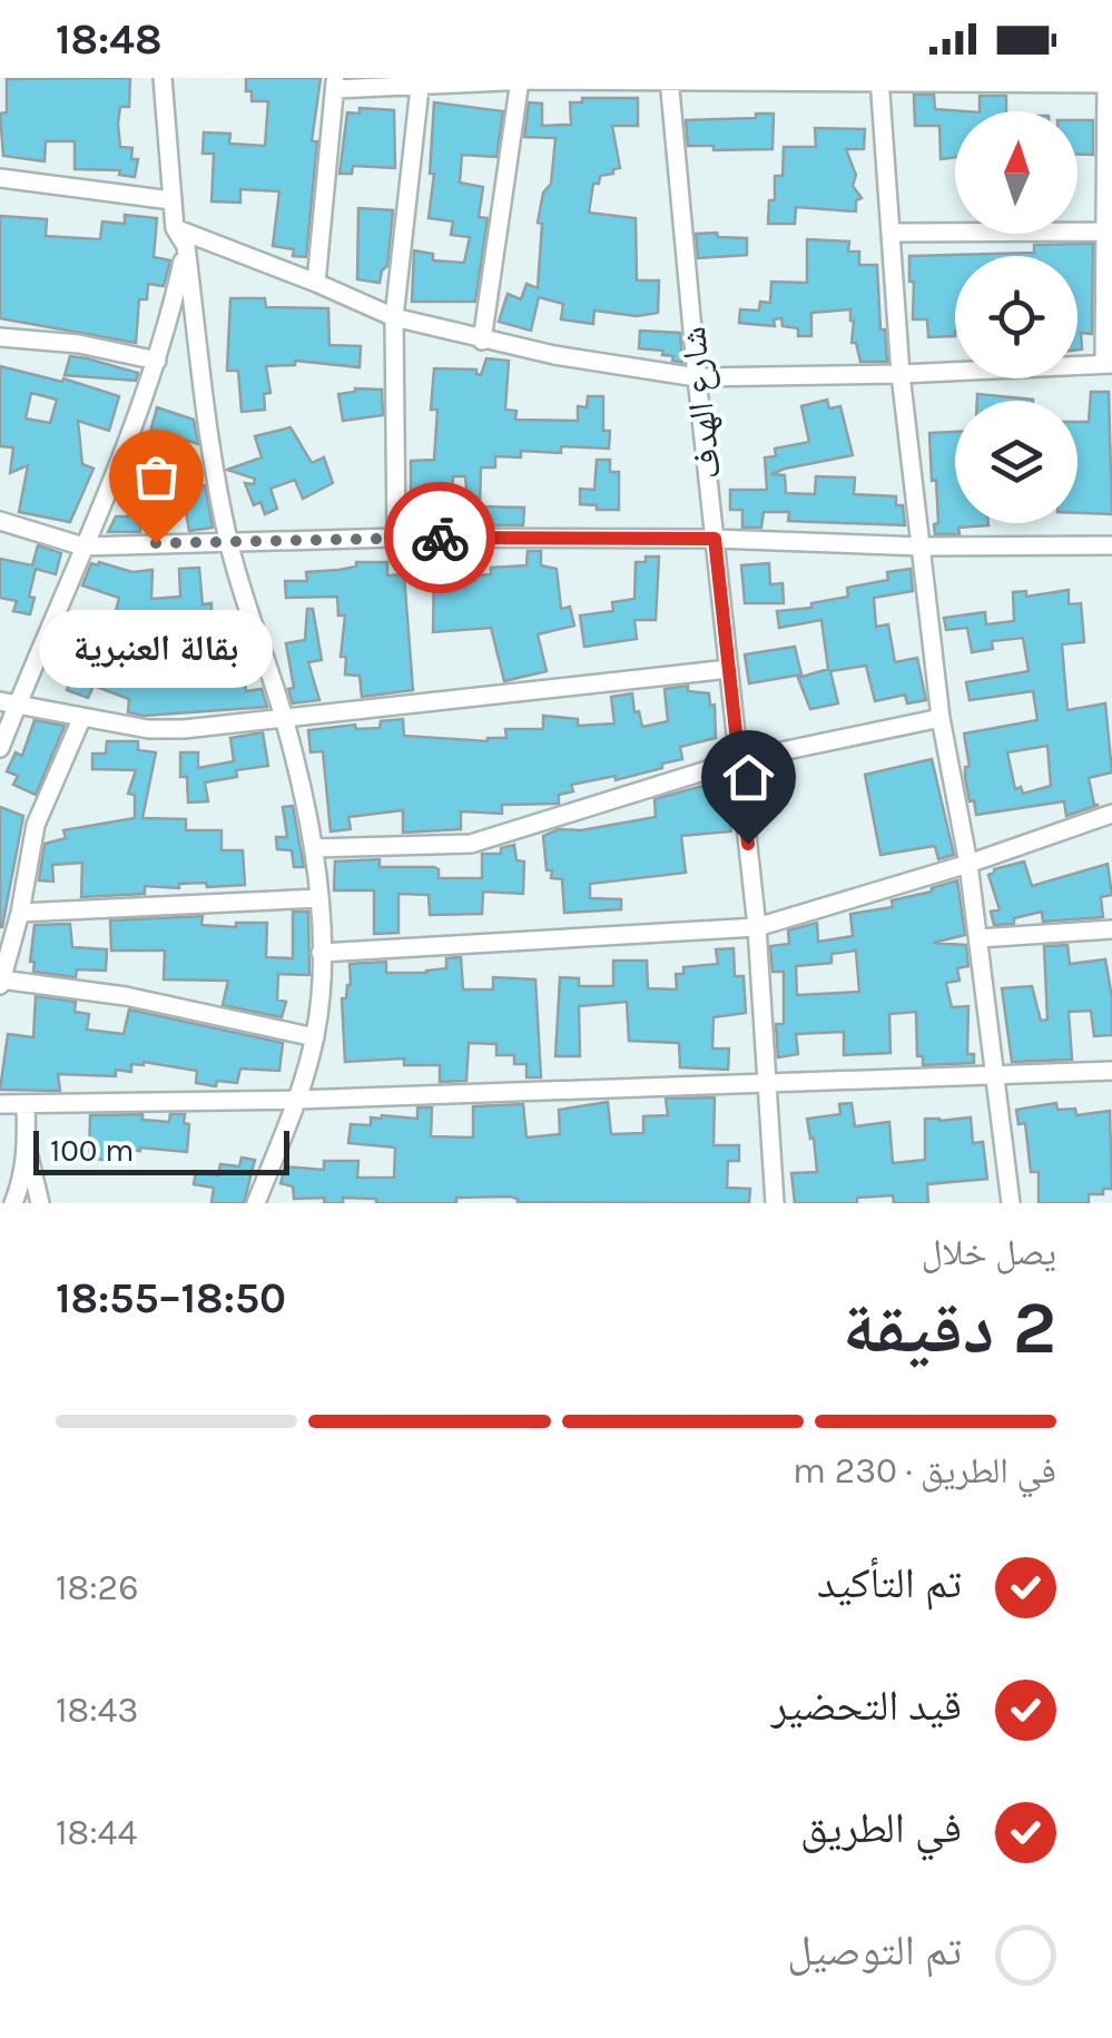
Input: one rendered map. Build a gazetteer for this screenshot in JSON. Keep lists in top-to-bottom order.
{
  "streets": {
    "street": ["شارع الهدف"]
  },
  "places": ["بقالة العنبرية"],
  "scale_bar": "100 m",
  "north": "top",
  "page": {
    "status": "18:48",
    "bubble": "بقالة العنبرية",
    "scale": "100 m",
    "heading": ["2 دقيقة", "يصل خلال", "18:50–18:55"],
    "bar": "في الطريق · 230 m",
    "list": [
      ["تم التأكيد", "18:26"],
      ["قيد التحضير", "18:43"],
      ["في الطريق", "18:44"],
      "تم التوصيل"
    ]
  }
}
